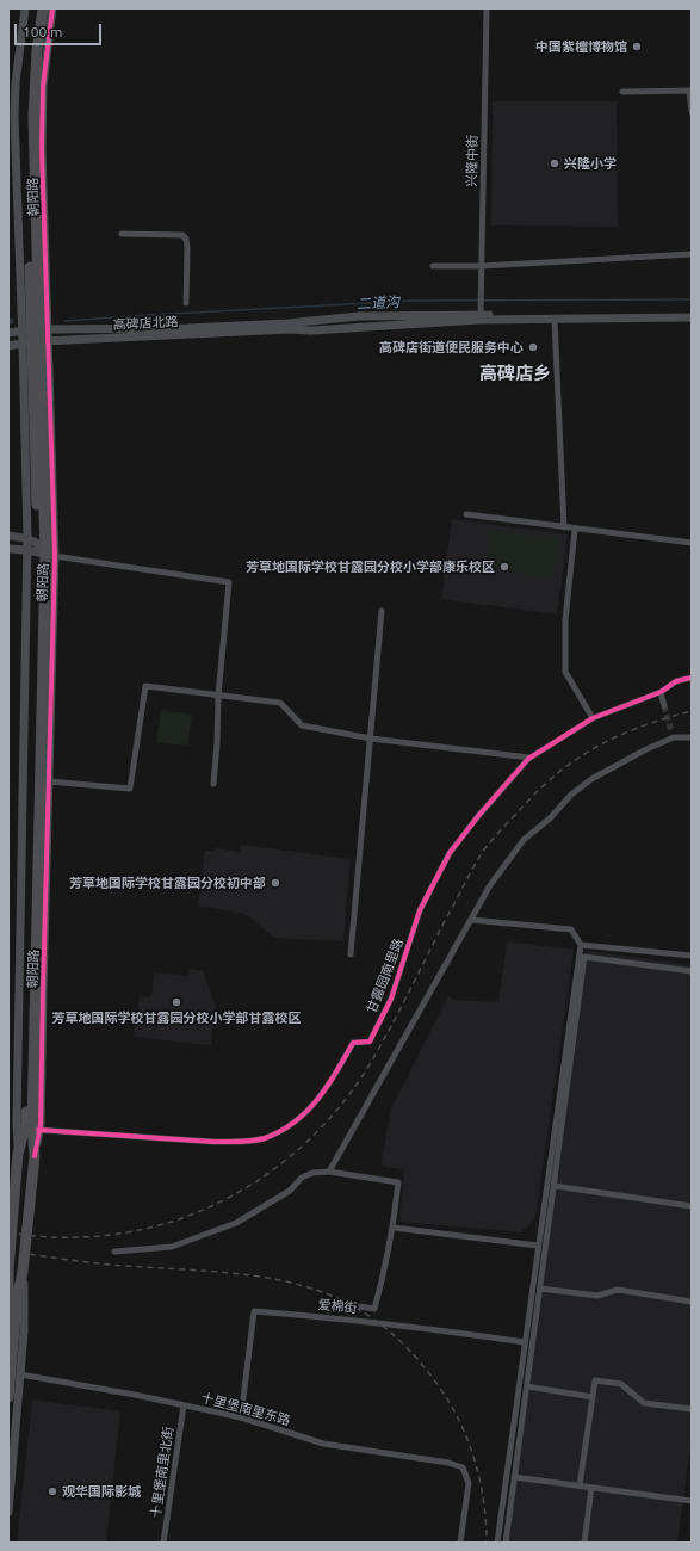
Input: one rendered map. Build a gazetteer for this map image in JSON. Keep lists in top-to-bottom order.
{
  "streets": {
    "highway": ["朝阳路"],
    "street": [
      "兴隆中街",
      "高碑店北路",
      "甘露园南里路",
      "爱棉街",
      "十里堡南里东路",
      "十里堡南里北街"
    ]
  },
  "crossings": [
    ["朝阳路", "高碑店北路"],
    ["朝阳路", "甘露园南里路"],
    ["朝阳路", "十里堡南里东路"],
    ["爱棉街", "十里堡南里东路"],
    ["十里堡南里东路", "十里堡南里北街"]
  ],
  "districts": ["高碑店乡"],
  "water": ["二道沟"],
  "places": [
    "中国紫檀博物馆",
    "兴隆小学",
    "高碑店街道便民服务中心",
    "芳草地国际学校甘露园分校小学部康乐校区",
    "芳草地国际学校甘露园分校初中部",
    "芳草地国际学校甘露园分校小学部甘露校区",
    "观华国际影城"
  ],
  "scale_bar": "100 m"
}
